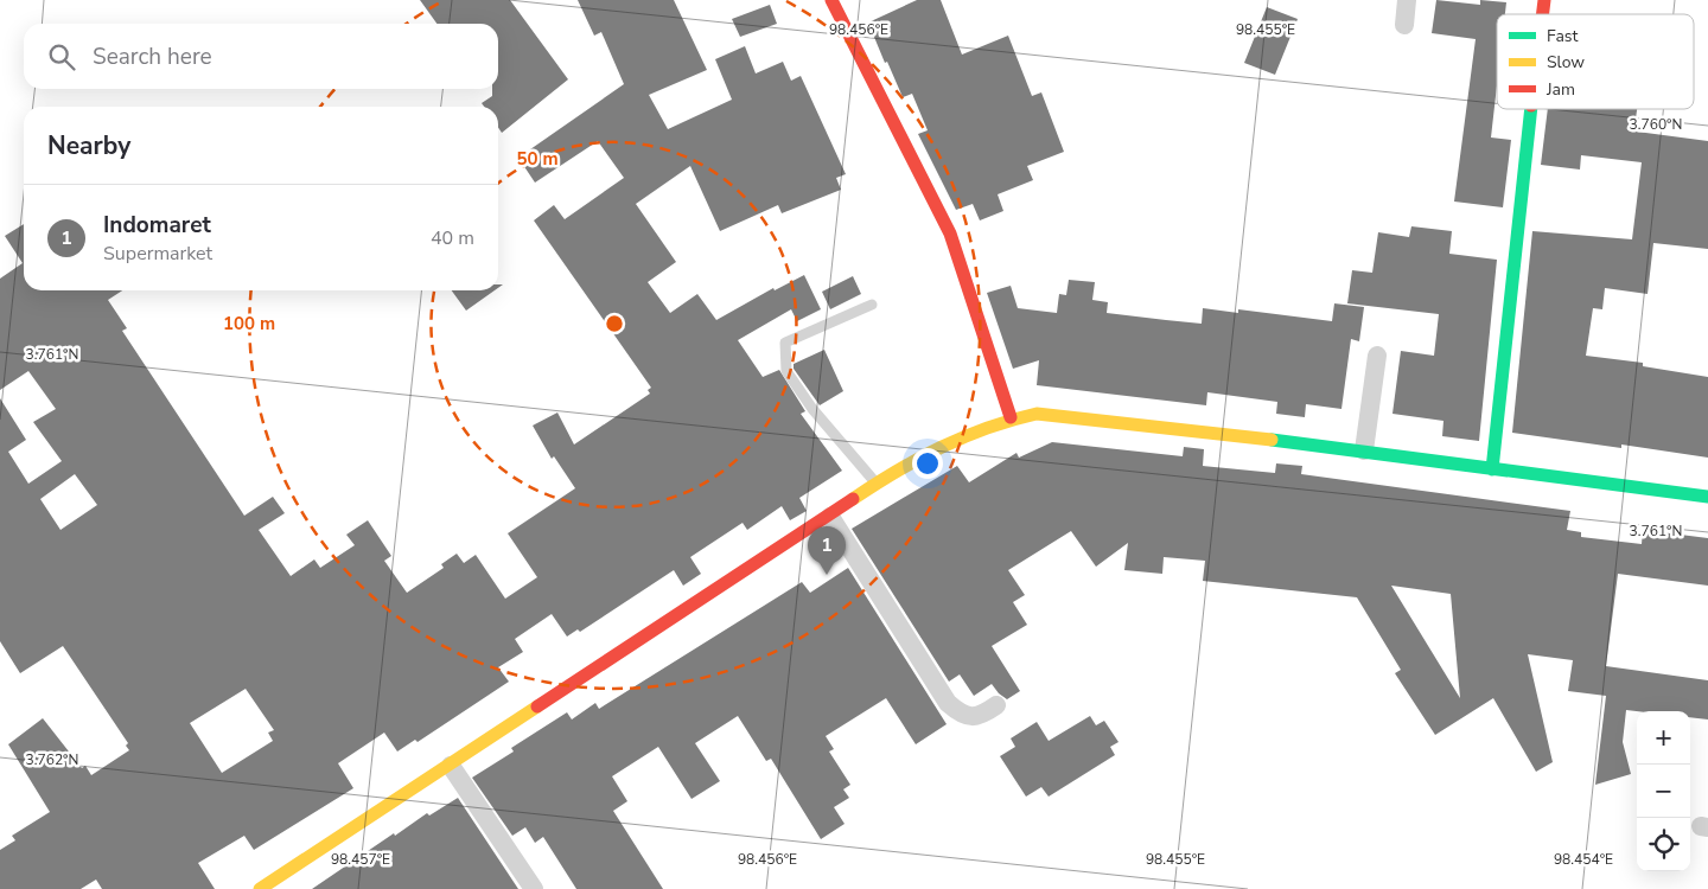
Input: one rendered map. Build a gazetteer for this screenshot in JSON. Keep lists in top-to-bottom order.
{
  "legend": ["Fast", "Slow", "Jam"],
  "page": {
    "search": "Search here",
    "heading": "Nearby",
    "list": [
      {
        "mark": "1",
        "name": "Indomaret",
        "note": "Supermarket",
        "value": "40 m"
      }
    ],
    "pins": "1",
    "map_buttons": ["+", "−"]
  },
  "coordinates": [
    "98.456°E",
    "98.455°E",
    "3.760°N",
    "3.761°N",
    "3.762°N",
    "98.457°E",
    "98.454°E"
  ],
  "rings": ["50 m", "100 m"]
}
